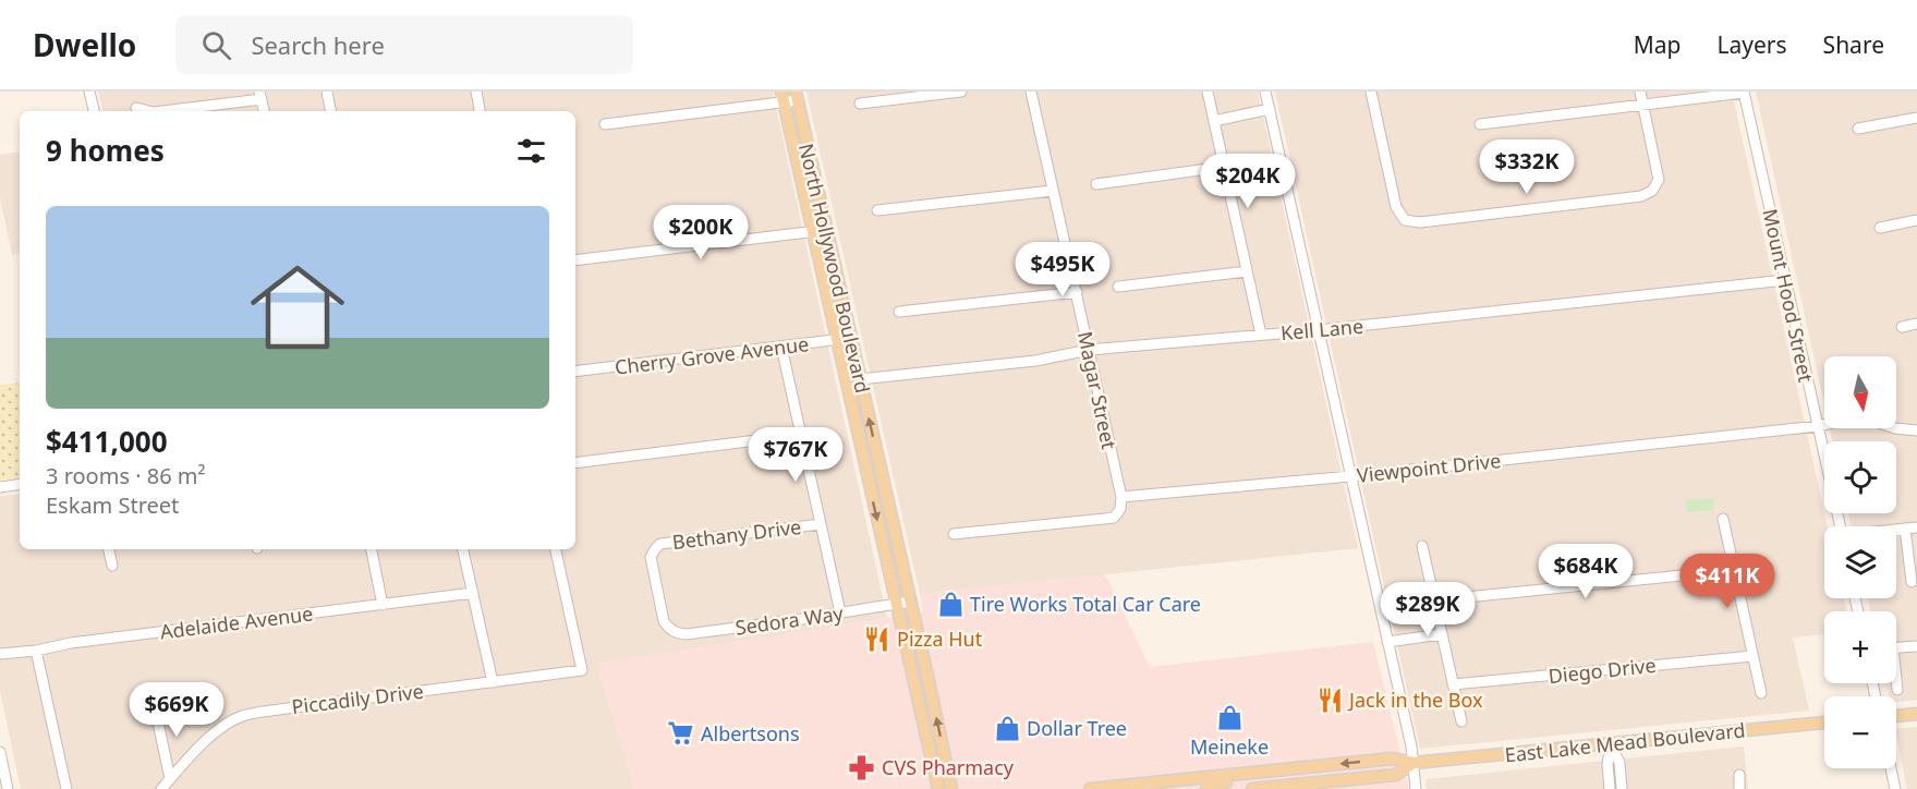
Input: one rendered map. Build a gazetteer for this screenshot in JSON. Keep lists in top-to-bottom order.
{
  "streets": {
    "main road": ["North Hollywood Boulevard", "East Lake Mead Boulevard"],
    "street": [
      "Mount Hood Street",
      "Kell Lane",
      "Cherry Grove Avenue",
      "Magar Street",
      "Viewpoint Drive",
      "Bethany Drive",
      "Sedora Way",
      "Adelaide Avenue",
      "Diego Drive",
      "Piccadily Drive"
    ]
  },
  "crossings": [
    ["North Hollywood Boulevard", "Kell Lane"],
    ["North Hollywood Boulevard", "Cherry Grove Avenue"],
    ["North Hollywood Boulevard", "Sedora Way"],
    ["Mount Hood Street", "Kell Lane"],
    ["Mount Hood Street", "Viewpoint Drive"],
    ["Kell Lane", "Magar Street"],
    ["Magar Street", "Viewpoint Drive"],
    ["Bethany Drive", "Sedora Way"]
  ],
  "places": {
    "shop": ["Tire Works Total Car Care", "Meineke", "Dollar Tree"],
    "restaurant": ["Pizza Hut", "Jack in the Box"],
    "supermarket": ["Albertsons"],
    "pharmacy": ["CVS Pharmacy"]
  },
  "north": "bottom",
  "page": {
    "header": "Dwello",
    "search": "Search here",
    "nav": ["Map", "Layers", "Share"],
    "heading": "9 homes",
    "price": [
      "$332K",
      "$204K",
      "$200K",
      "$495K",
      "$767K",
      "$684K",
      "$411K",
      "$289K",
      "$669K"
    ],
    "list": [
      {
        "name": "$411,000",
        "note": "3 rooms · 86 m² · Eskam Street"
      }
    ],
    "map_buttons": ["+", "−"]
  }
}
